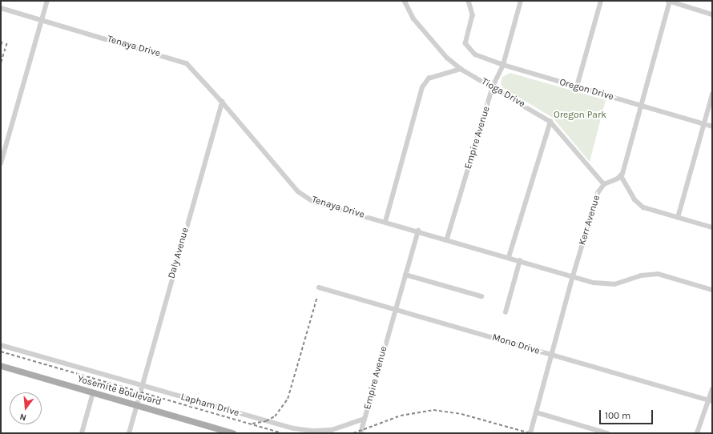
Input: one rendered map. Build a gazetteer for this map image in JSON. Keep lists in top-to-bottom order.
{
  "streets": {
    "main road": ["Yosemite Boulevard"],
    "street": [
      "Tenaya Drive",
      "Oregon Drive",
      "Tioga Drive",
      "Empire Avenue",
      "Kerr Avenue",
      "Daly Avenue",
      "Mono Drive",
      "Lapham Drive"
    ]
  },
  "crossings": [
    ["Tenaya Drive", "Empire Avenue"],
    ["Tenaya Drive", "Kerr Avenue"],
    ["Tenaya Drive", "Daly Avenue"],
    ["Oregon Drive", "Empire Avenue"],
    ["Tioga Drive", "Empire Avenue"],
    ["Tioga Drive", "Kerr Avenue"],
    ["Empire Avenue", "Mono Drive"],
    ["Empire Avenue", "Lapham Drive"],
    ["Kerr Avenue", "Mono Drive"],
    ["Daly Avenue", "Yosemite Boulevard"],
    ["Daly Avenue", "Lapham Drive"]
  ],
  "parks": ["Oregon Park"],
  "scale_bar": "100 m",
  "north": "bottom"
}
